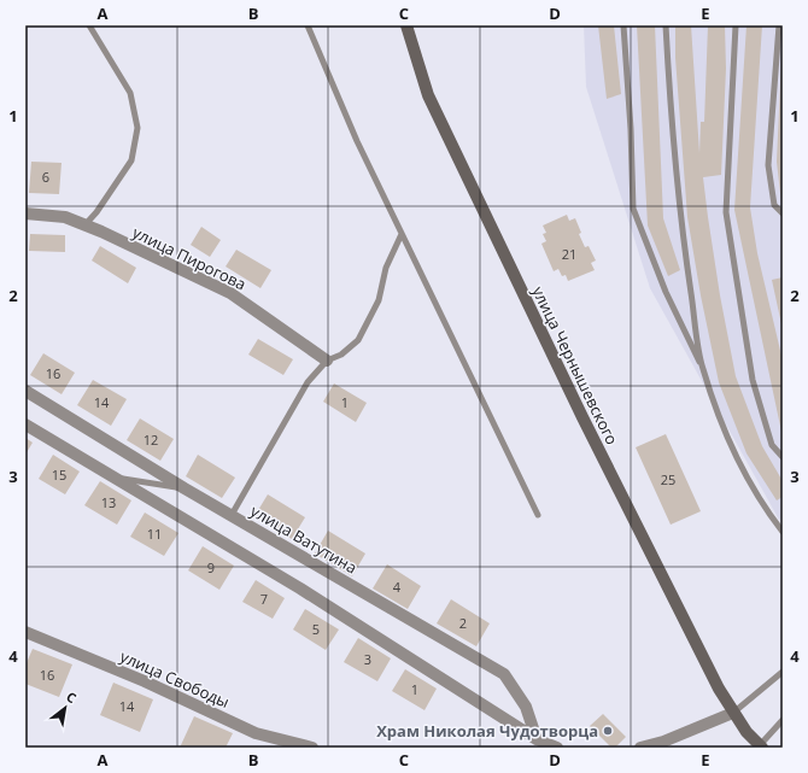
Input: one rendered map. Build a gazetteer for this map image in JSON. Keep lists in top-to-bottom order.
{
  "streets": {
    "main road": ["улица Чернышевского"],
    "street": ["улица Пирогова", "улица Ватутина", "улица Свободы"]
  },
  "places": ["Храм Николая Чудотворца"],
  "house_numbers": [
    "6",
    "21",
    "16",
    "14",
    "1",
    "12",
    "15",
    "25",
    "13",
    "11",
    "9",
    "4",
    "7",
    "2",
    "5",
    "3",
    "16",
    "1",
    "14"
  ],
  "north": "top right",
  "grid": {
    "columns": [
      "A",
      "B",
      "C",
      "D",
      "E"
    ],
    "rows": [
      "1",
      "2",
      "3",
      "4"
    ]
  }
}
